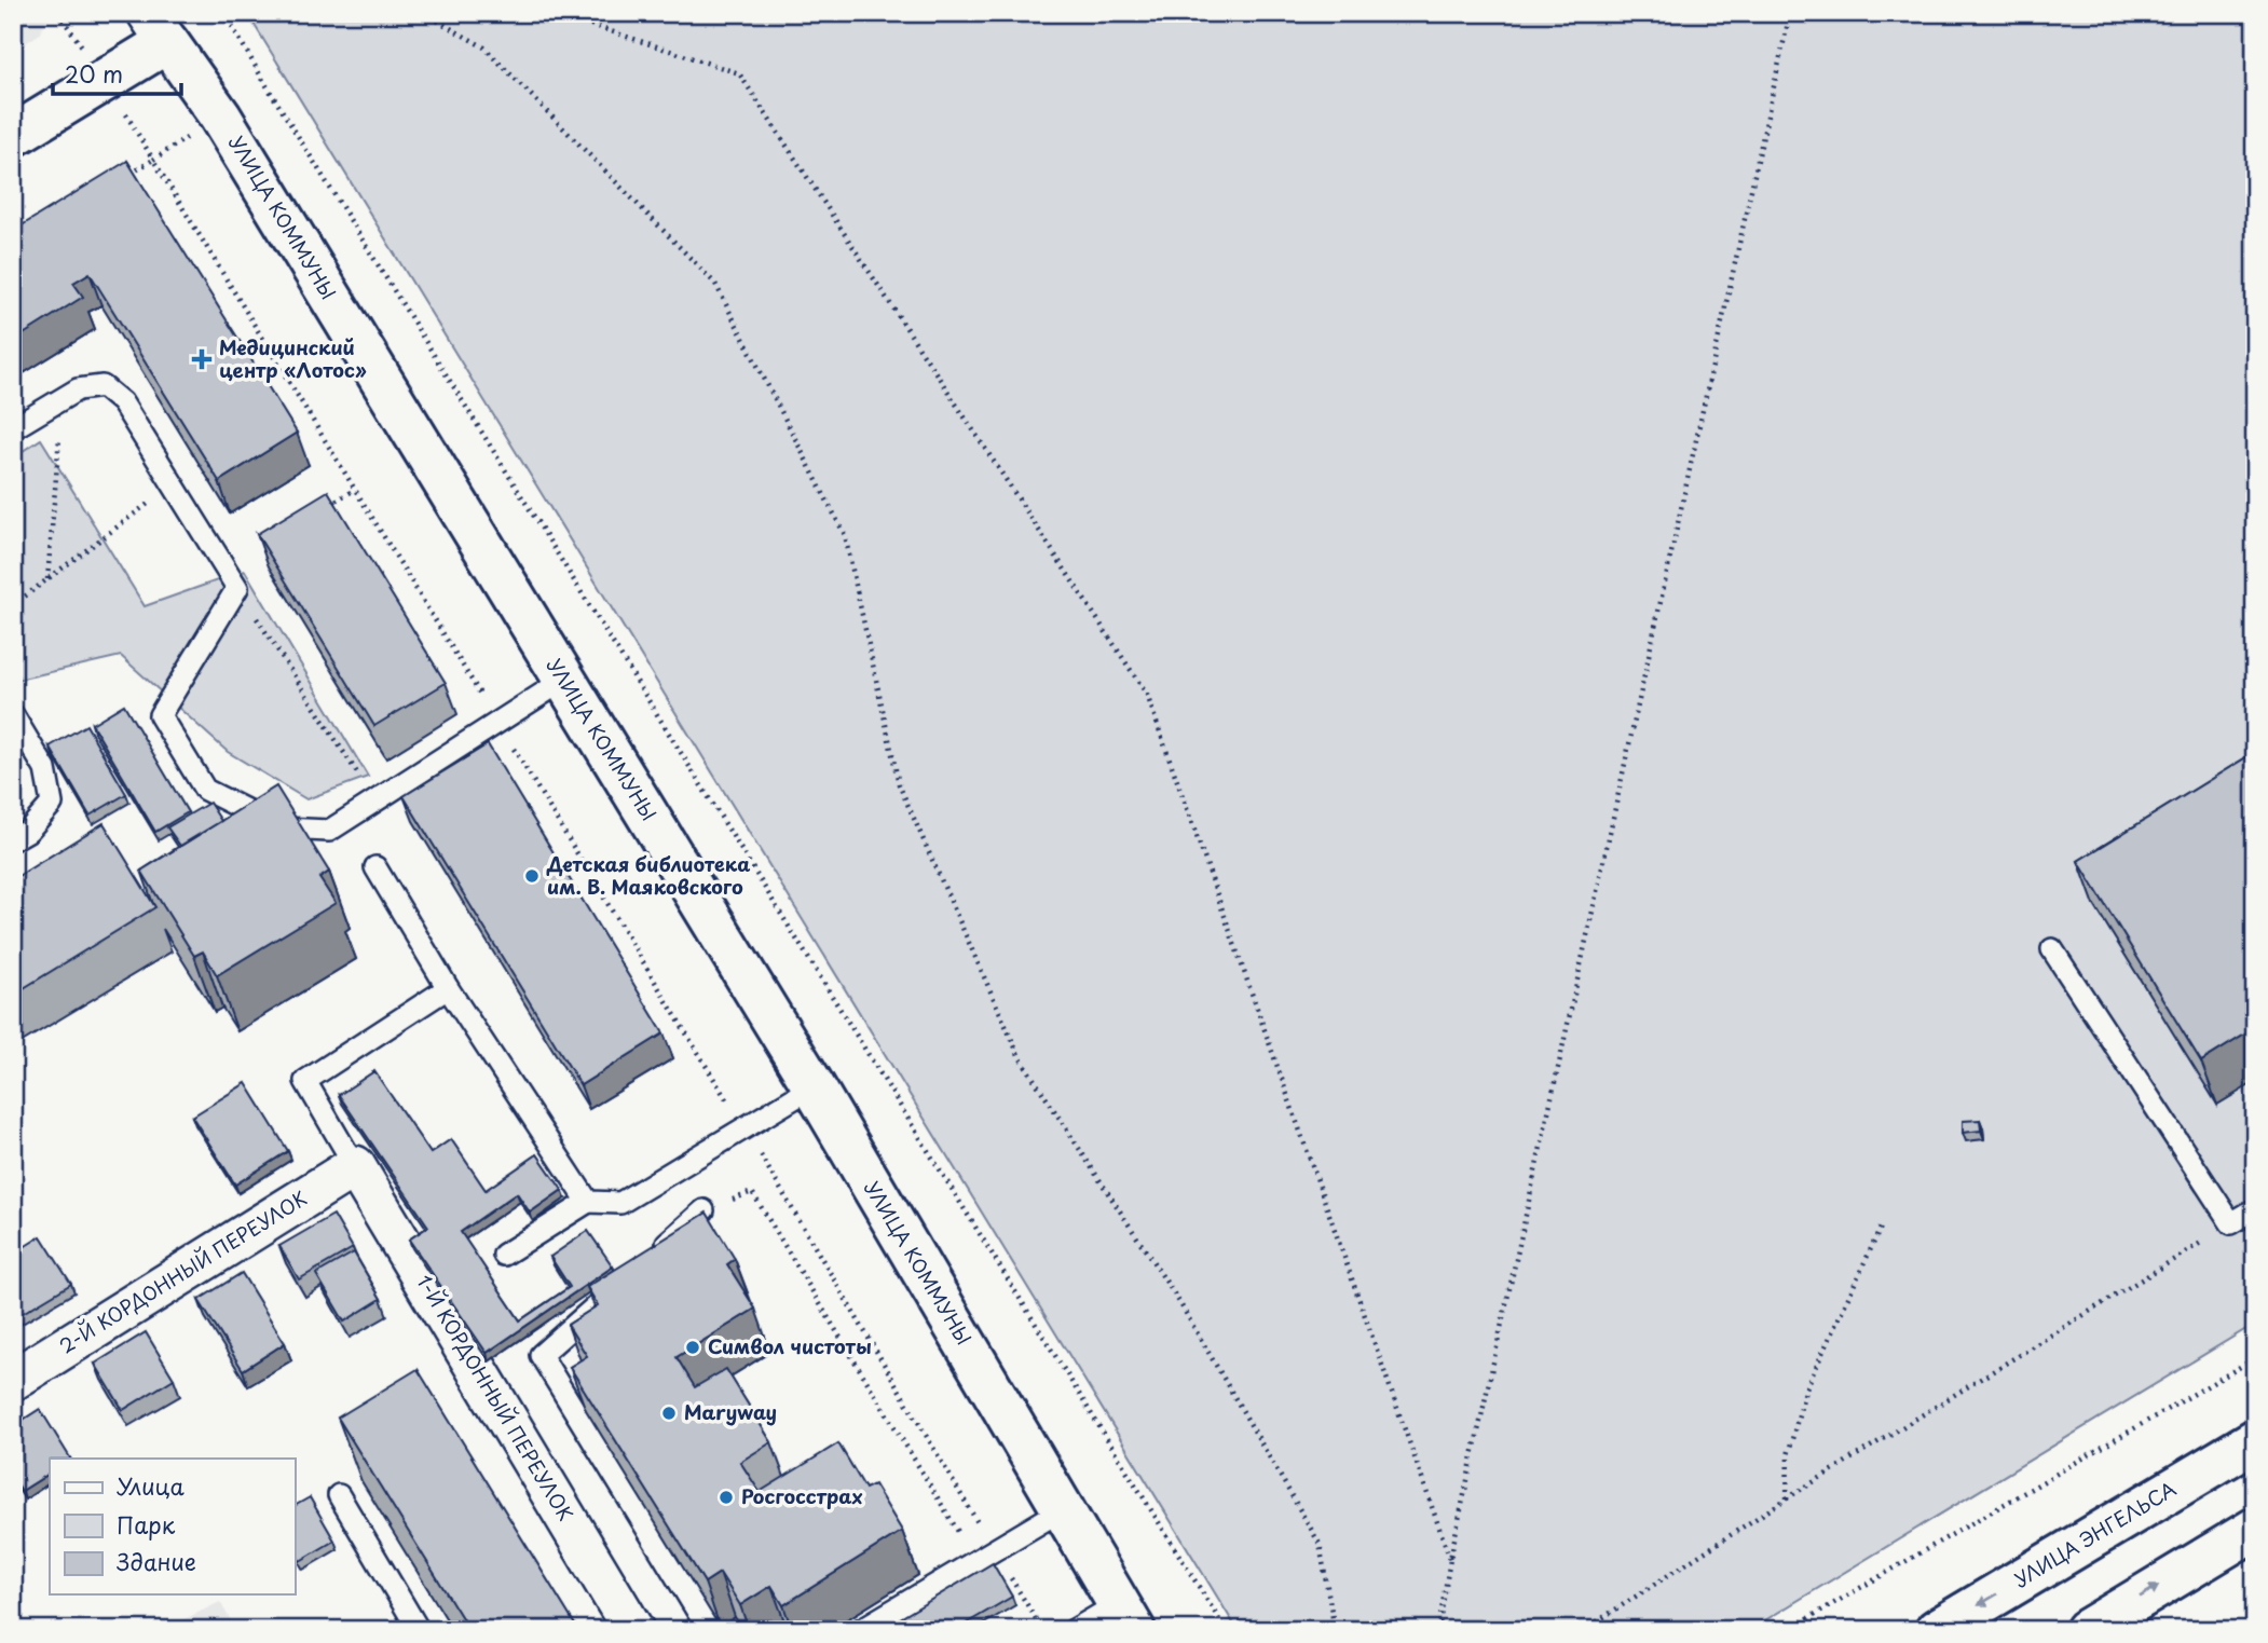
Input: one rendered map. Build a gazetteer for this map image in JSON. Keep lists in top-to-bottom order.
{
  "streets": {
    "street": [
      "УЛИЦА КОММУНЫ",
      "2-Й КОРДОННЫЙ ПЕРЕУЛОК",
      "1-Й КОРДОННЫЙ ПЕРЕУЛОК",
      "УЛИЦА ЭНГЕЛЬСА"
    ]
  },
  "crossings": [
    ["2-Й КОРДОННЫЙ ПЕРЕУЛОК", "1-Й КОРДОННЫЙ ПЕРЕУЛОК"]
  ],
  "places": {
    "health": ["Медицинский центр «Лотос»"],
    "other": [
      "Детская библиотека им. В. Маяковского",
      "Символ чистоты",
      "Maryway",
      "Росгосстрах"
    ]
  },
  "legend": ["Улица", "Парк", "Здание"],
  "scale_bar": "20 m"
}
